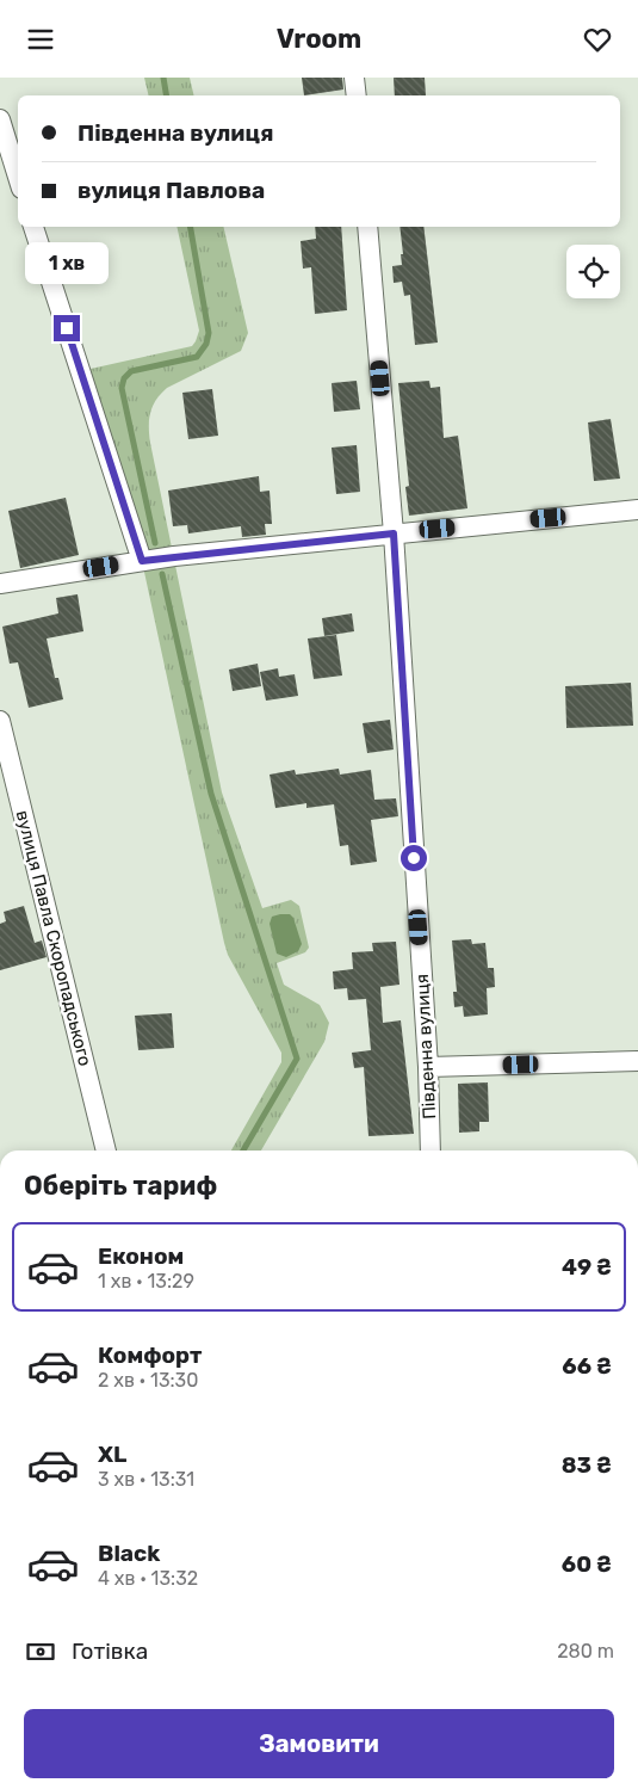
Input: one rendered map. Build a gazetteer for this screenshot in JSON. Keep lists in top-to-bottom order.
{
  "streets": {
    "street": ["вулиця Павла Скоропадського", "Південна вулиця"]
  },
  "page": {
    "header": "Vroom",
    "banner": ["Південна вулиця", "вулиця Павлова"],
    "bubble": "1 хв",
    "heading": "Оберіть тариф",
    "list": [
      {
        "name": "Економ",
        "note": "1 хв · 13:29",
        "value": "49 ₴"
      },
      {
        "name": "Комфорт",
        "note": "2 хв · 13:30",
        "value": "66 ₴"
      },
      {
        "name": "XL",
        "note": "3 хв · 13:31",
        "value": "83 ₴"
      },
      {
        "name": "Black",
        "note": "4 хв · 13:32",
        "value": "60 ₴"
      }
    ],
    "pay": ["Готівка", "280 m"],
    "buttons": "Замовити"
  }
}
